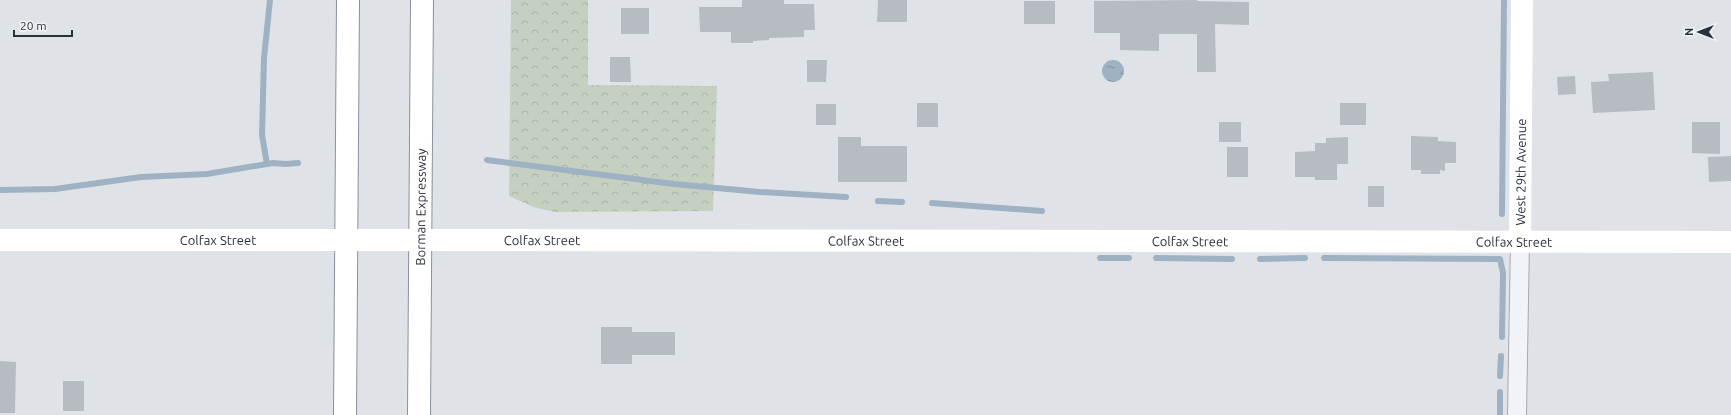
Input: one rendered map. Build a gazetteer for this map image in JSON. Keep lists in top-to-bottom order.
{
  "streets": {
    "main road": ["West 29th Avenue", "Borman Expressway", "Colfax Street"]
  },
  "crossings": [
    ["West 29th Avenue", "Colfax Street"]
  ],
  "scale_bar": "20 m",
  "north": "left"
}
